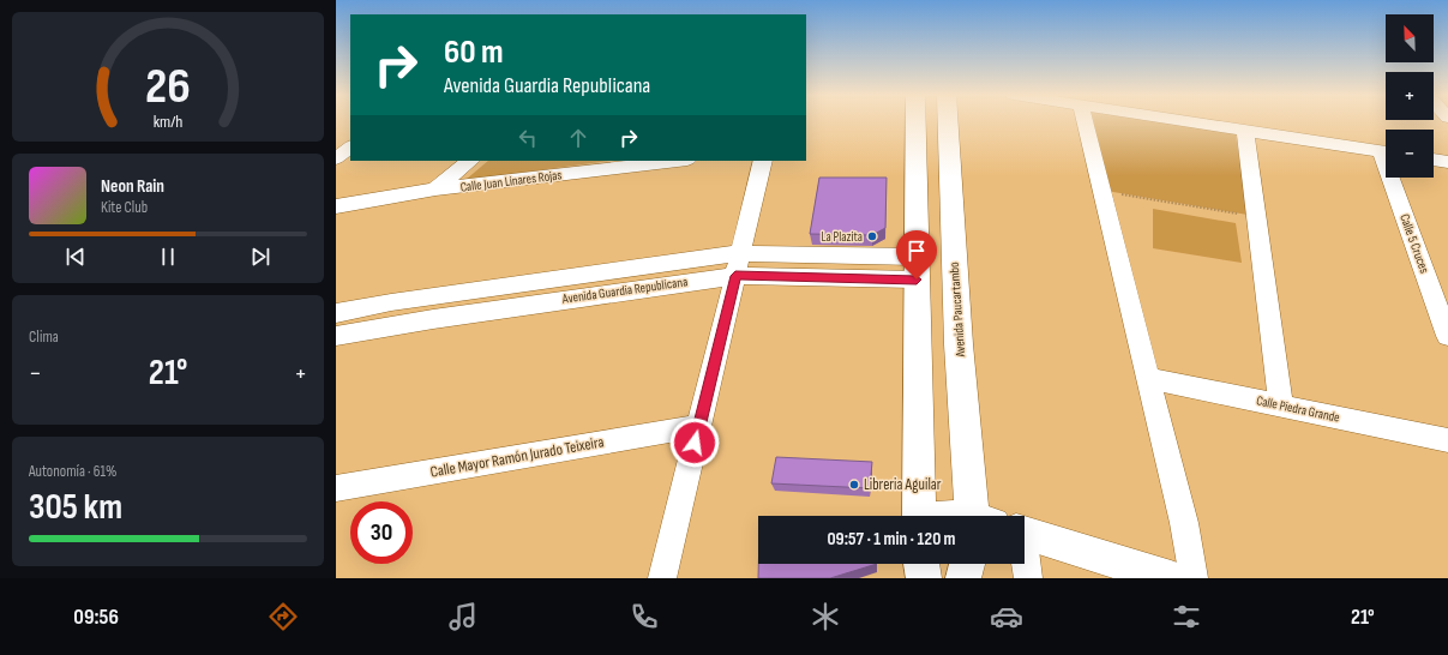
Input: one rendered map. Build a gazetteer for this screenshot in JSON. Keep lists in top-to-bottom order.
{
  "streets": {
    "main road": ["Avenida Paucartambo"],
    "street": [
      "Calle Juan Linares Rojas",
      "Calle 5 Cruces",
      "Avenida Guardia Republicana",
      "Calle Piedra Grande",
      "Calle Mayor Ramón Jurado Teixeira"
    ]
  },
  "places": ["La Plazita", "Libreria Aguilar"],
  "north": "top left",
  "page": {
    "map_buttons": ["+", "−"],
    "turn": ["60 m", "Avenida Guardia Republicana"],
    "song": ["Neon Rain", "Kite Club"],
    "tile": [
      "Clima",
      ["Autonomía · 61%", "305 km"]
    ],
    "heat": ["−", "21°", "+"],
    "limit": "30",
    "trip": "09:57 · 1 min · 120 m",
    "tabs": ["09:56", "21°"],
    "gauge": ["26", "km/h"]
  }
}
